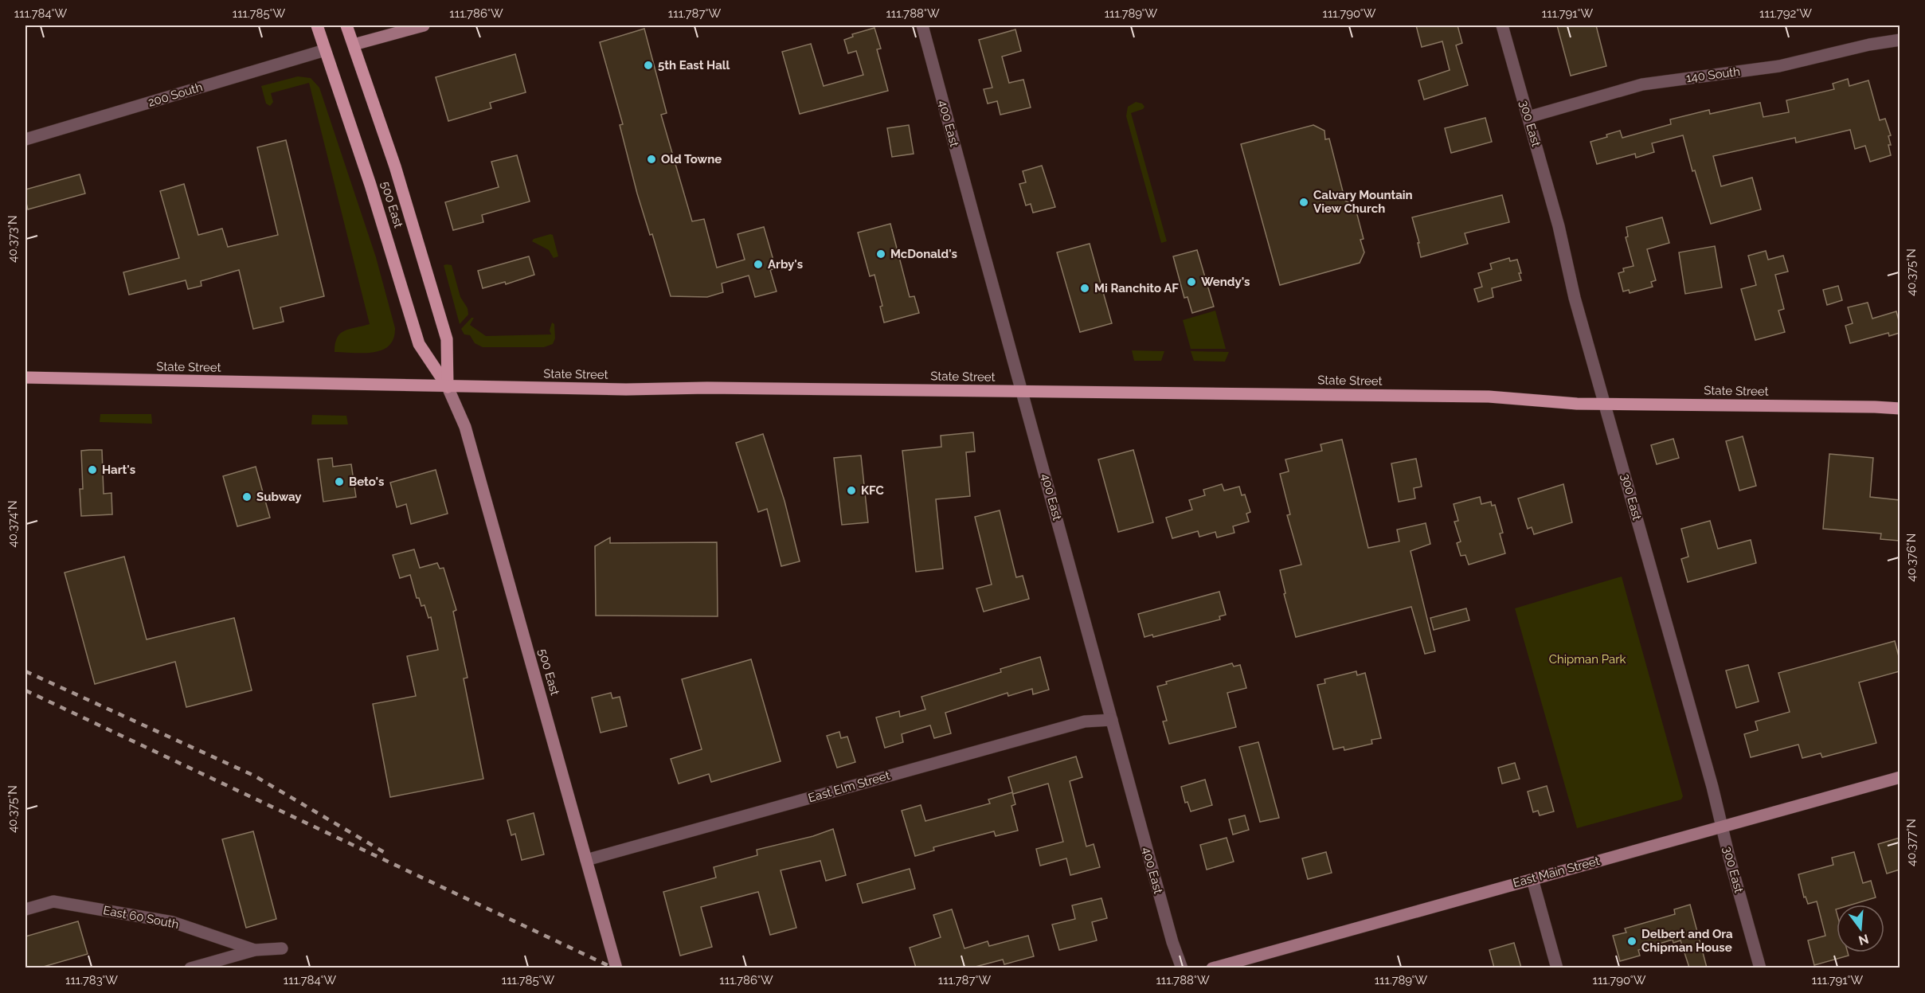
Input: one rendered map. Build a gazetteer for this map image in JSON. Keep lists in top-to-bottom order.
{
  "streets": {
    "main road": ["500 East", "State Street", "East Main Street"],
    "street": [
      "140 South",
      "200 South",
      "400 East",
      "300 East",
      "East Elm Street",
      "East 60 South"
    ]
  },
  "crossings": [
    ["140 South", "300 East"],
    ["200 South", "500 East"],
    ["400 East", "State Street"],
    ["400 East", "East Elm Street"],
    ["300 East", "State Street"],
    ["300 East", "East Main Street"],
    ["500 East", "State Street"],
    ["500 East", "East Elm Street"]
  ],
  "parks": ["Chipman Park"],
  "places": [
    "5th East Hall",
    "Old Towne",
    "Calvary Mountain View Church",
    "McDonald's",
    "Arby's",
    "Wendy's",
    "Mi Ranchito AF",
    "Hart's",
    "Beto's",
    "KFC",
    "Subway",
    "Delbert and Ora Chipman House"
  ],
  "north": "bottom",
  "coordinates": [
    "111.784°W",
    "111.785°W",
    "111.786°W",
    "111.787°W",
    "111.788°W",
    "111.789°W",
    "111.790°W",
    "111.791°W",
    "111.792°W",
    "40.373°N",
    "40.375°N",
    "40.374°N",
    "40.376°N",
    "40.377°N",
    "111.783°W"
  ]
}
